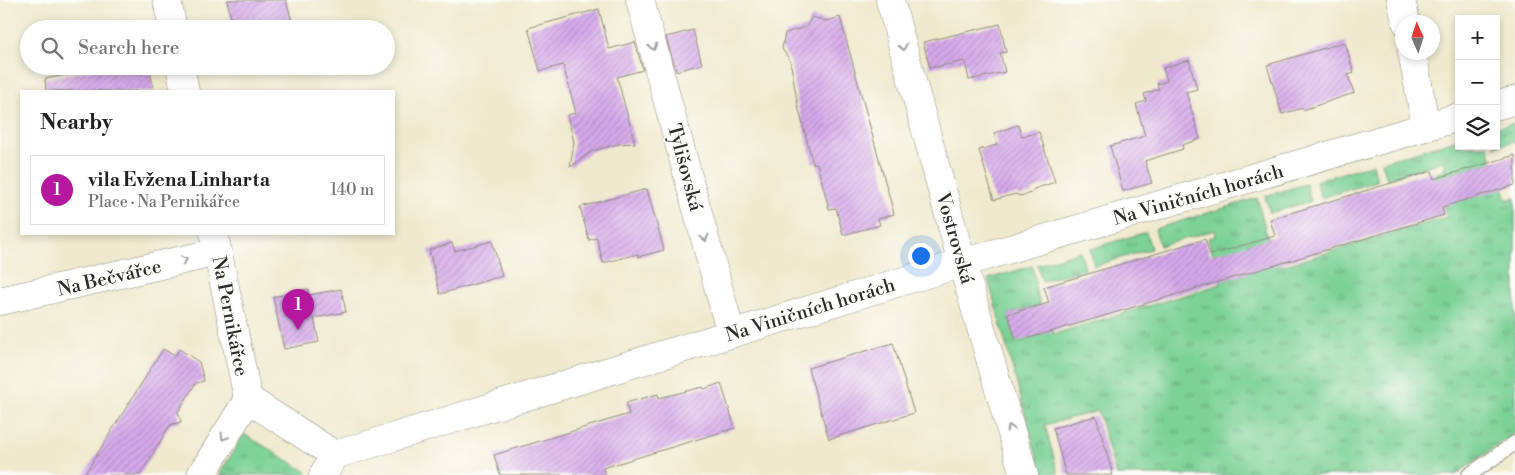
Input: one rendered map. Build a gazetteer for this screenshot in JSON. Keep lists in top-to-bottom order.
{
  "streets": {
    "street": [
      "Tylišovská",
      "Na Viničních horách",
      "Vostrovská",
      "Na Bečvářce",
      "Na Pernikářce"
    ]
  },
  "crossings": [
    ["Tylišovská", "Na Viničních horách"],
    ["Na Viničních horách", "Vostrovská"],
    ["Na Viničních horách", "Na Pernikářce"],
    ["Na Bečvářce", "Na Pernikářce"]
  ],
  "one_way": ["Tylišovská", "Na Bečvářce"],
  "north": "top",
  "page": {
    "map_buttons": ["+", "−"],
    "search": "Search here",
    "heading": "Nearby",
    "list": [
      {
        "mark": "1",
        "name": "vila Evžena Linharta",
        "note": "Place · Na Pernikářce",
        "value": "140 m"
      }
    ],
    "pins": "1"
  }
}
